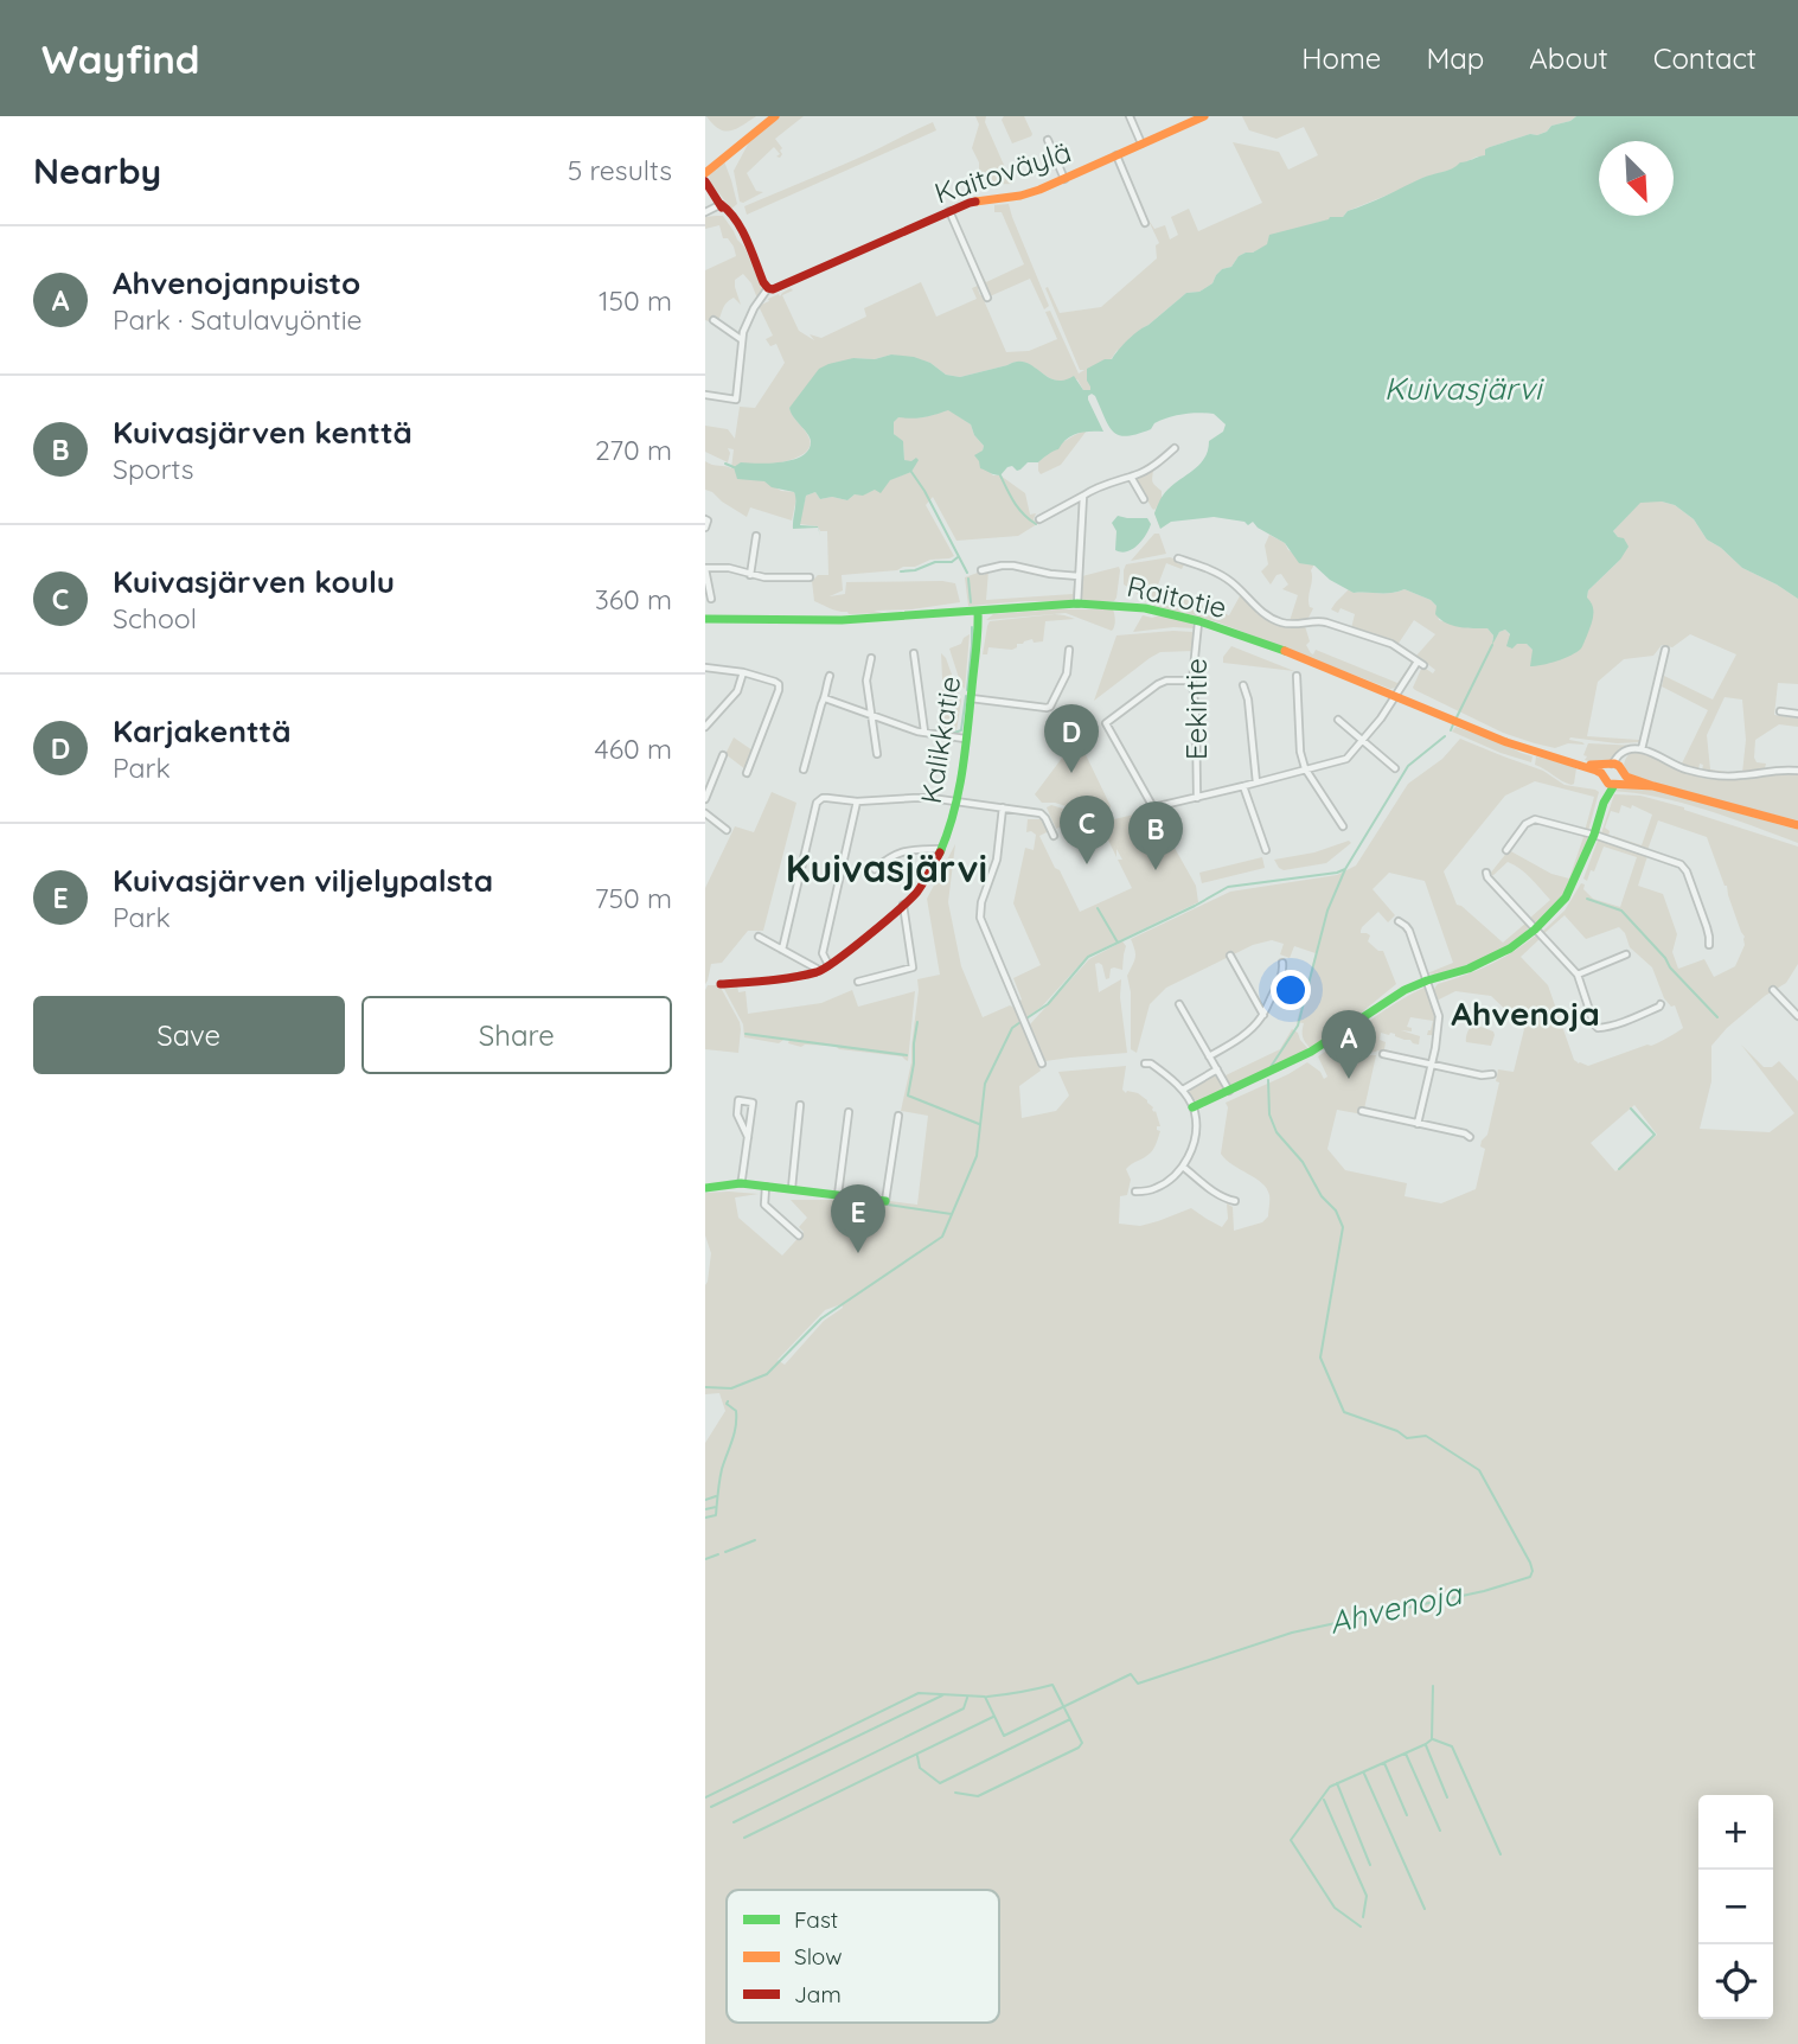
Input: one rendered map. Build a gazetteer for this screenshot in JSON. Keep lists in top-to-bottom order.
{
  "streets": {
    "street": [
      "Kaitoväylä",
      "Raitotie",
      "Eekintie",
      "Kalikkatie"
    ]
  },
  "crossings": [
    ["Raitotie", "Eekintie"],
    ["Raitotie", "Kalikkatie"]
  ],
  "districts": ["Kuivasjärvi", "Ahvenoja"],
  "water": ["Kuivasjärvi", "Ahvenoja"],
  "legend": ["Fast", "Slow", "Jam"],
  "north": "bottom right",
  "page": {
    "header": "Wayfind",
    "nav": [
      "Home",
      "Map",
      "About",
      "Contact"
    ],
    "heading": ["Nearby", "5 results"],
    "list": [
      {
        "mark": "A",
        "name": "Ahvenojanpuisto",
        "note": "Park · Satulavyöntie",
        "value": "150 m"
      },
      {
        "mark": "B",
        "name": "Kuivasjärven kenttä",
        "note": "Sports",
        "value": "270 m"
      },
      {
        "mark": "C",
        "name": "Kuivasjärven koulu",
        "note": "School",
        "value": "360 m"
      },
      {
        "mark": "D",
        "name": "Karjakenttä",
        "note": "Park",
        "value": "460 m"
      },
      {
        "mark": "E",
        "name": "Kuivasjärven viljelypalsta",
        "note": "Park",
        "value": "750 m"
      }
    ],
    "pins": [
      "D",
      "C",
      "B",
      "A",
      "E"
    ],
    "buttons": ["Save", "Share"],
    "map_buttons": ["+", "−"]
  }
}
